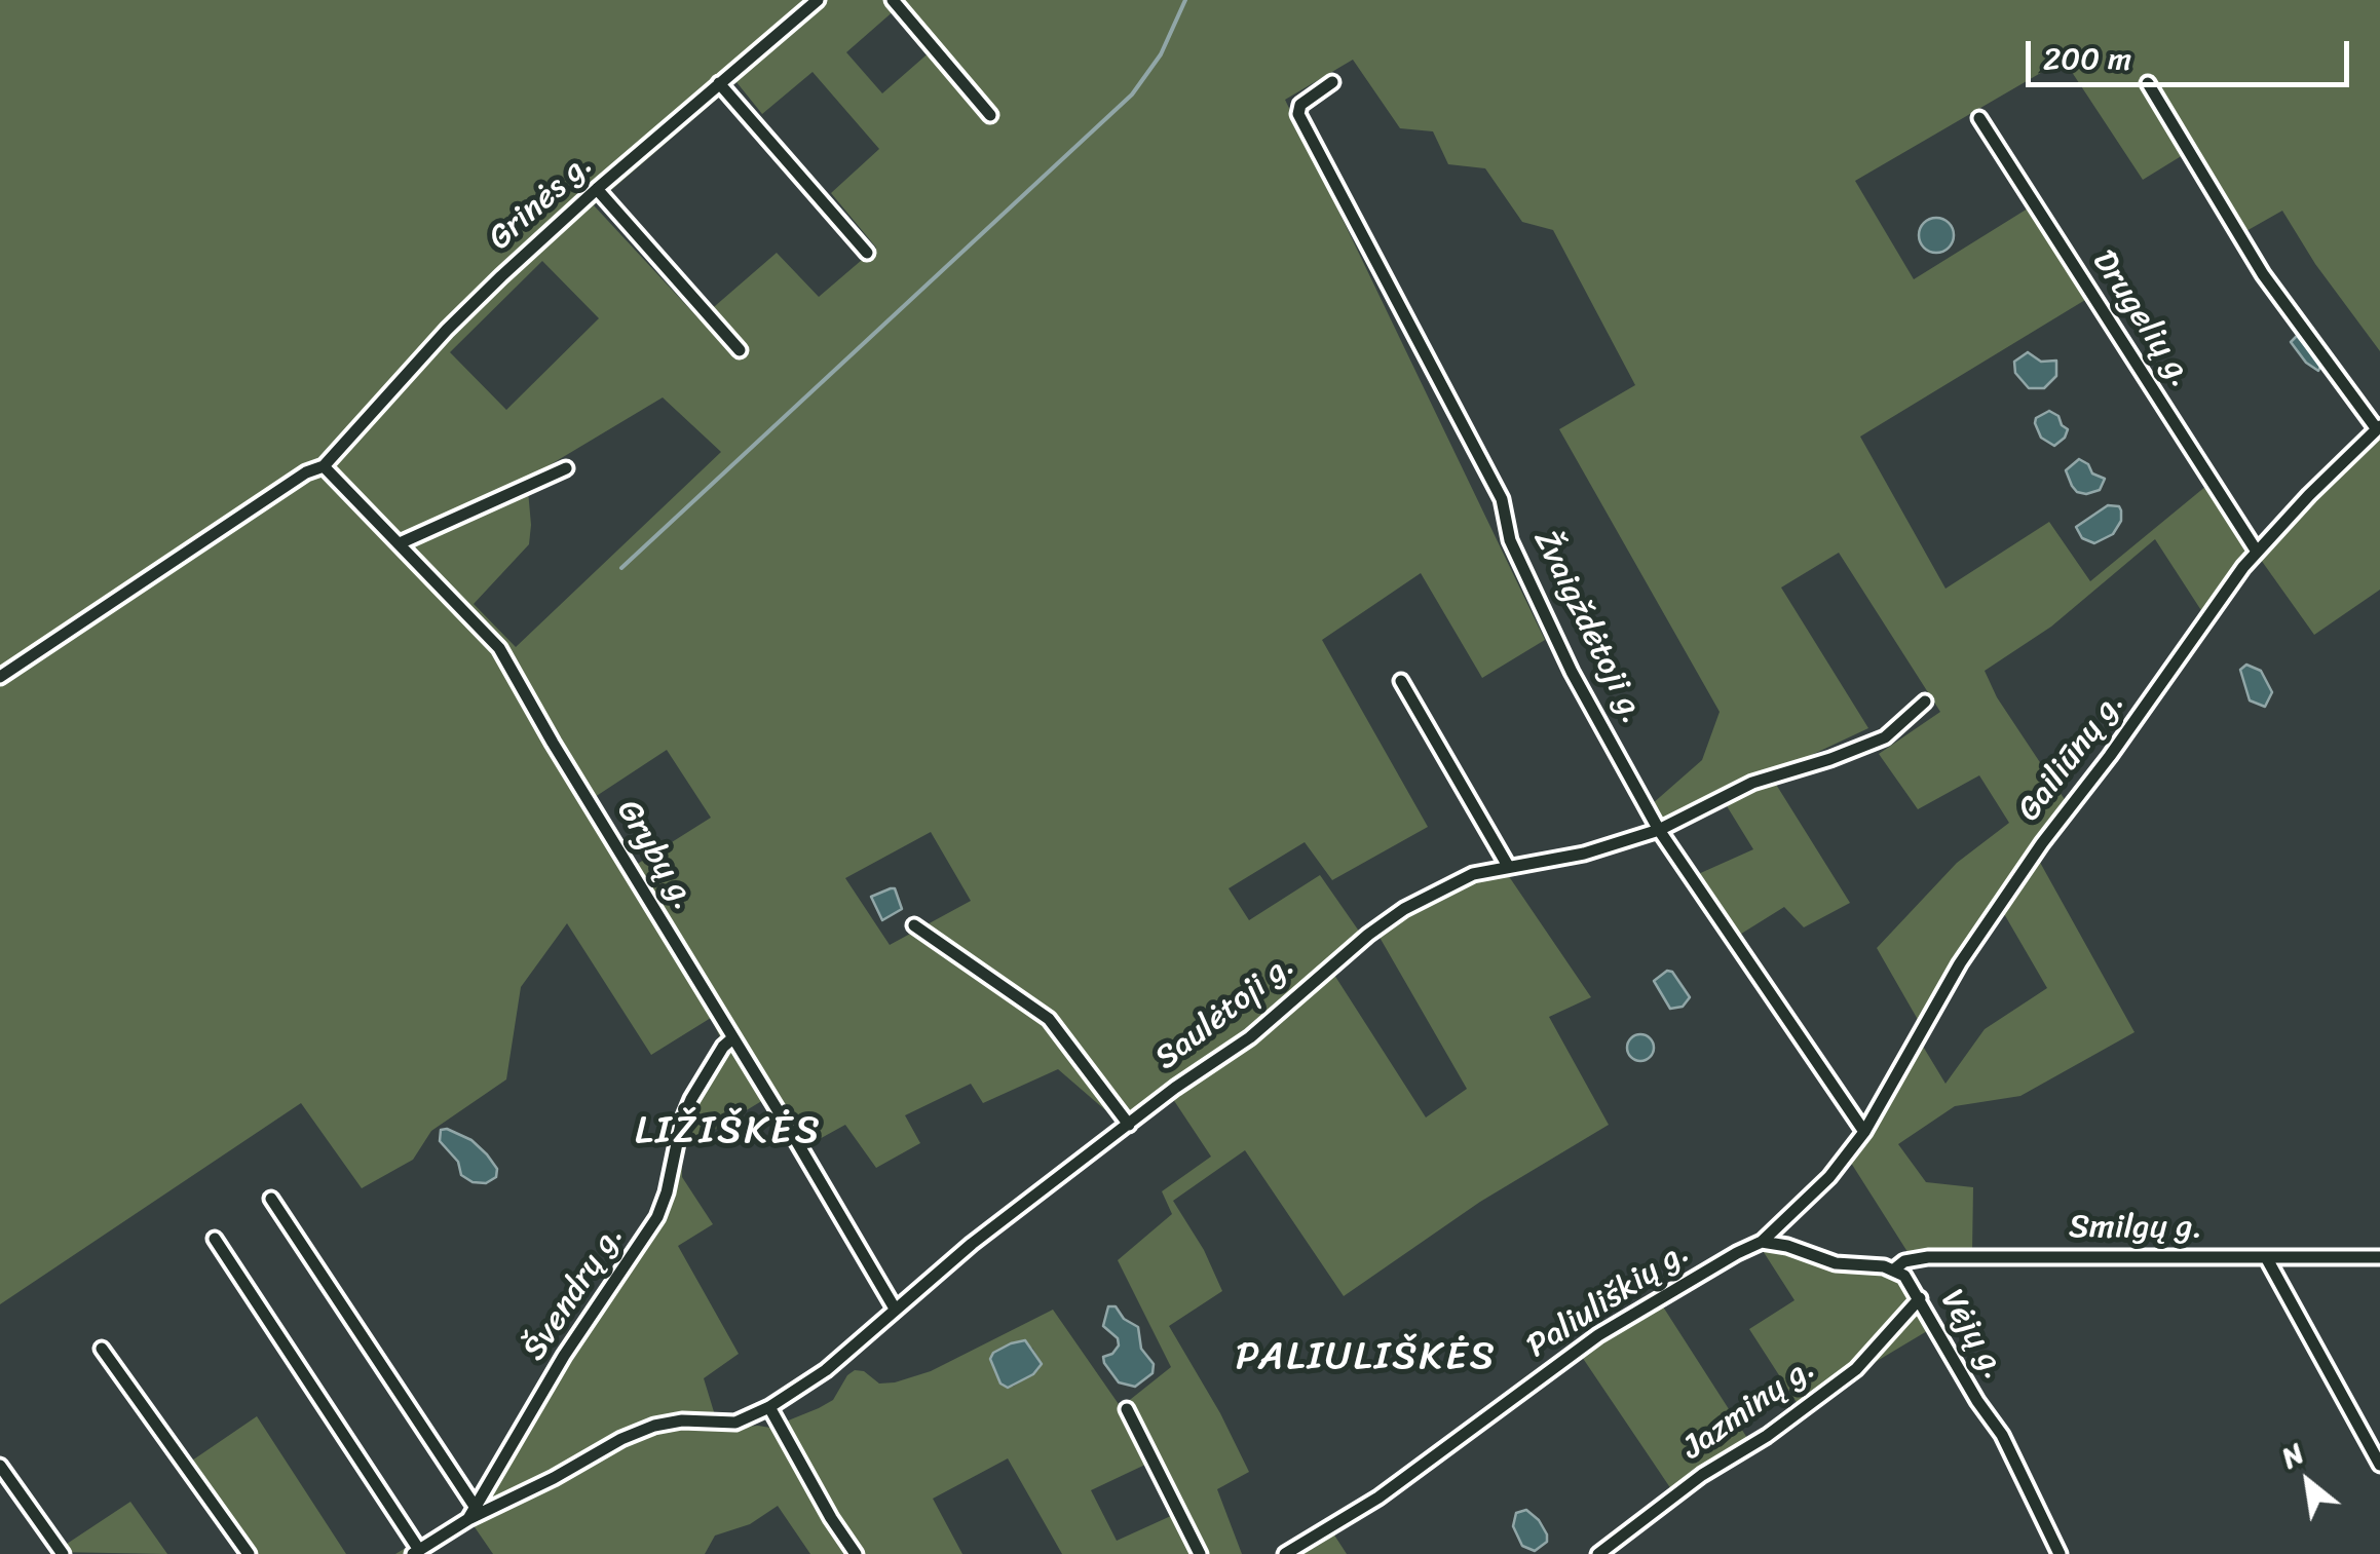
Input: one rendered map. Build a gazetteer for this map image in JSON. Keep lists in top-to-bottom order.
{
  "streets": {
    "street": [
      "Grinės g.",
      "Drugelių g.",
      "Žvaigždėtoji g.",
      "Gailiūnų g.",
      "Grybų g.",
      "Saulėtoji g.",
      "Smilgų g.",
      "Švendrų g.",
      "Paliuliškių g.",
      "Vėjų g.",
      "Jazminų g."
    ]
  },
  "crossings": [
    ["Grinės g.", "Grybų g."],
    ["Drugelių g.", "Gailiūnų g."],
    ["Žvaigždėtoji g.", "Gailiūnų g."],
    ["Žvaigždėtoji g.", "Saulėtoji g."],
    ["Gailiūnų g.", "Paliuliškių g."],
    ["Grybų g.", "Saulėtoji g."],
    ["Grybų g.", "Švendrų g."],
    ["Saulėtoji g.", "Švendrų g."],
    ["Smilgų g.", "Vėjų g."],
    ["Paliuliškių g.", "Vėjų g."],
    ["Vėjų g.", "Jazminų g."]
  ],
  "districts": ["LIŽIŠKĖS", "PALIULIŠKĖS"],
  "scale_bar": "200 m",
  "north": "top left"
}
